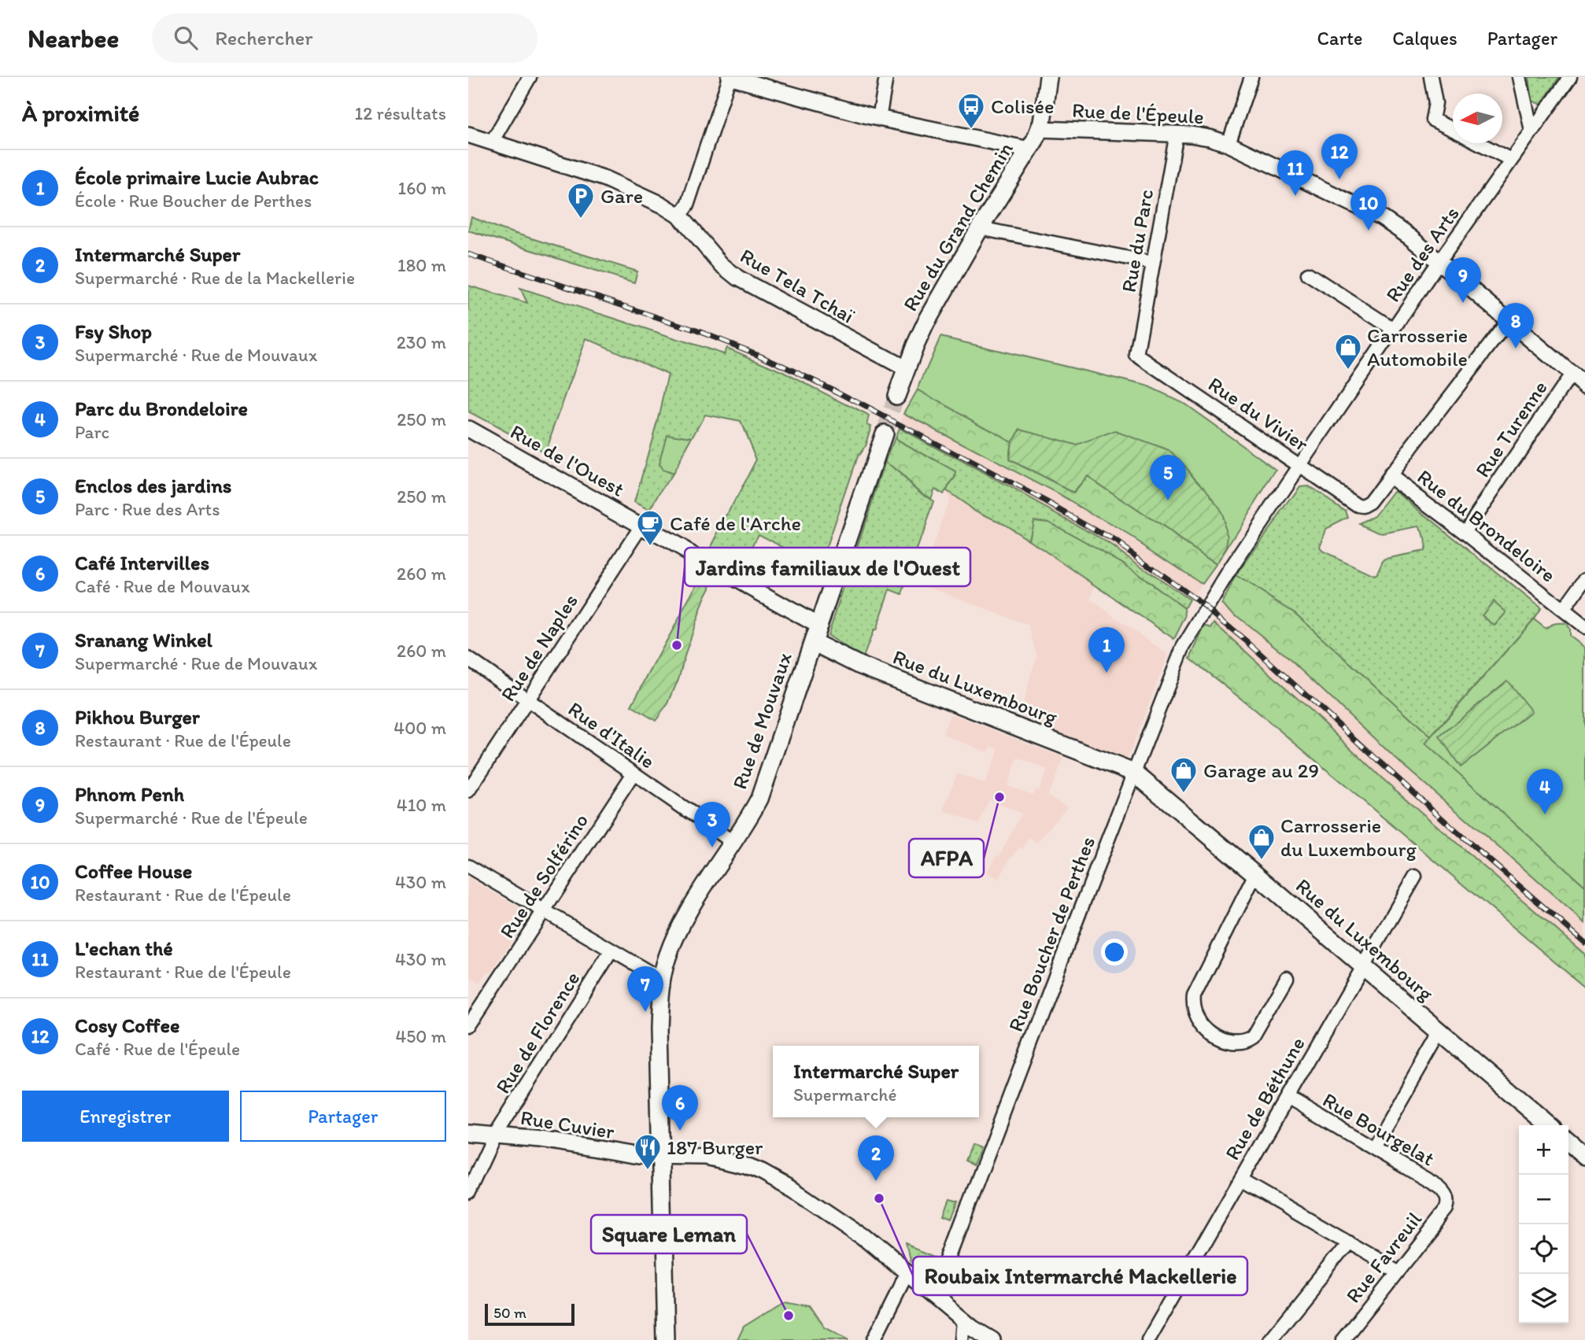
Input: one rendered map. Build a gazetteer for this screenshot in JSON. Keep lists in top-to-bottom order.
{
  "streets": {
    "main road": ["Rue du Grand Chemin", "Rue du Luxembourg", "Rue de Mouvaux"],
    "street": [
      "Rue de l'Épeule",
      "Rue du Parc",
      "Rue des Arts",
      "Rue Tela Tchaï",
      "Rue du Vivier",
      "Rue Turenne",
      "Rue de l'Ouest",
      "Rue du Brondeloire",
      "Rue de Naples",
      "Rue d'Italie",
      "Rue de Solférino",
      "Rue Boucher de Perthes",
      "Rue de Florence",
      "Rue de Béthune",
      "Rue Cuvier",
      "Rue Bourgelat",
      "Rue Favreuil"
    ]
  },
  "crossings": [
    ["Rue de l'Épeule", "Rue du Grand Chemin"],
    ["Rue de l'Épeule", "Rue du Parc"],
    ["Rue de l'Épeule", "Rue des Arts"],
    ["Rue de l'Épeule", "Rue Turenne"],
    ["Rue du Grand Chemin", "Rue Tela Tchaï"],
    ["Rue du Parc", "Rue du Vivier"],
    ["Rue des Arts", "Rue du Vivier"],
    ["Rue des Arts", "Rue Boucher de Perthes"],
    ["Rue du Vivier", "Rue du Brondeloire"],
    ["Rue Turenne", "Rue du Brondeloire"],
    ["Rue de l'Ouest", "Rue de Naples"],
    ["Rue de l'Ouest", "Rue de Mouvaux"],
    ["Rue de Naples", "Rue d'Italie"],
    ["Rue du Luxembourg", "Rue de Mouvaux"],
    ["Rue du Luxembourg", "Rue Boucher de Perthes"],
    ["Rue du Luxembourg", "Rue de Béthune"],
    ["Rue de Mouvaux", "Rue d'Italie"],
    ["Rue de Mouvaux", "Rue Cuvier"],
    ["Rue d'Italie", "Rue de Solférino"],
    ["Rue Boucher de Perthes", "Rue Cuvier"],
    ["Rue de Florence", "Rue Cuvier"],
    ["Rue de Béthune", "Rue Bourgelat"],
    ["Rue Bourgelat", "Rue Favreuil"]
  ],
  "places": {
    "bus stop": ["Colisée"],
    "parking": ["Gare"],
    "shop": ["Carrosserie Automobile", "Garage au 29", "Carrosserie du Luxembourg"],
    "cafe": ["Café de l'Arche"],
    "other": [
      "Jardins familiaux de l'Ouest",
      "AFPA",
      "Roubaix Intermarché Mackellerie",
      "Square Leman"
    ],
    "restaurant": ["187 Burger"]
  },
  "scale_bar": "50 m",
  "north": "left",
  "page": {
    "header": "Nearbee",
    "search": "Rechercher",
    "nav": ["Carte", "Calques", "Partager"],
    "heading": ["À proximité", "12 résultats"],
    "pins": [
      "12",
      "11",
      "10",
      "9",
      "8",
      "5",
      "1",
      "4",
      "3",
      "7",
      "6",
      "2"
    ],
    "list": [
      {
        "mark": "1",
        "name": "École primaire Lucie Aubrac",
        "note": "École · Rue Boucher de Perthes",
        "value": "160 m"
      },
      {
        "mark": "2",
        "name": "Intermarché Super",
        "note": "Supermarché · Rue de la Mackellerie",
        "value": "180 m"
      },
      {
        "mark": "3",
        "name": "Fsy Shop",
        "note": "Supermarché · Rue de Mouvaux",
        "value": "230 m"
      },
      {
        "mark": "4",
        "name": "Parc du Brondeloire",
        "note": "Parc",
        "value": "250 m"
      },
      {
        "mark": "5",
        "name": "Enclos des jardins",
        "note": "Parc · Rue des Arts",
        "value": "250 m"
      },
      {
        "mark": "6",
        "name": "Café Intervilles",
        "note": "Café · Rue de Mouvaux",
        "value": "260 m"
      },
      {
        "mark": "7",
        "name": "Sranang Winkel",
        "note": "Supermarché · Rue de Mouvaux",
        "value": "260 m"
      },
      {
        "mark": "8",
        "name": "Pikhou Burger",
        "note": "Restaurant · Rue de l'Épeule",
        "value": "400 m"
      },
      {
        "mark": "9",
        "name": "Phnom Penh",
        "note": "Supermarché · Rue de l'Épeule",
        "value": "410 m"
      },
      {
        "mark": "10",
        "name": "Coffee House",
        "note": "Restaurant · Rue de l'Épeule",
        "value": "430 m"
      },
      {
        "mark": "11",
        "name": "L'echan thé",
        "note": "Restaurant · Rue de l'Épeule",
        "value": "430 m"
      },
      {
        "mark": "12",
        "name": "Cosy Coffee",
        "note": "Café · Rue de l'Épeule",
        "value": "450 m"
      }
    ],
    "popup": ["Intermarché Super", "Supermarché"],
    "buttons": ["Enregistrer", "Partager"],
    "map_buttons": ["+", "−"],
    "scale": "50 m"
  }
}
